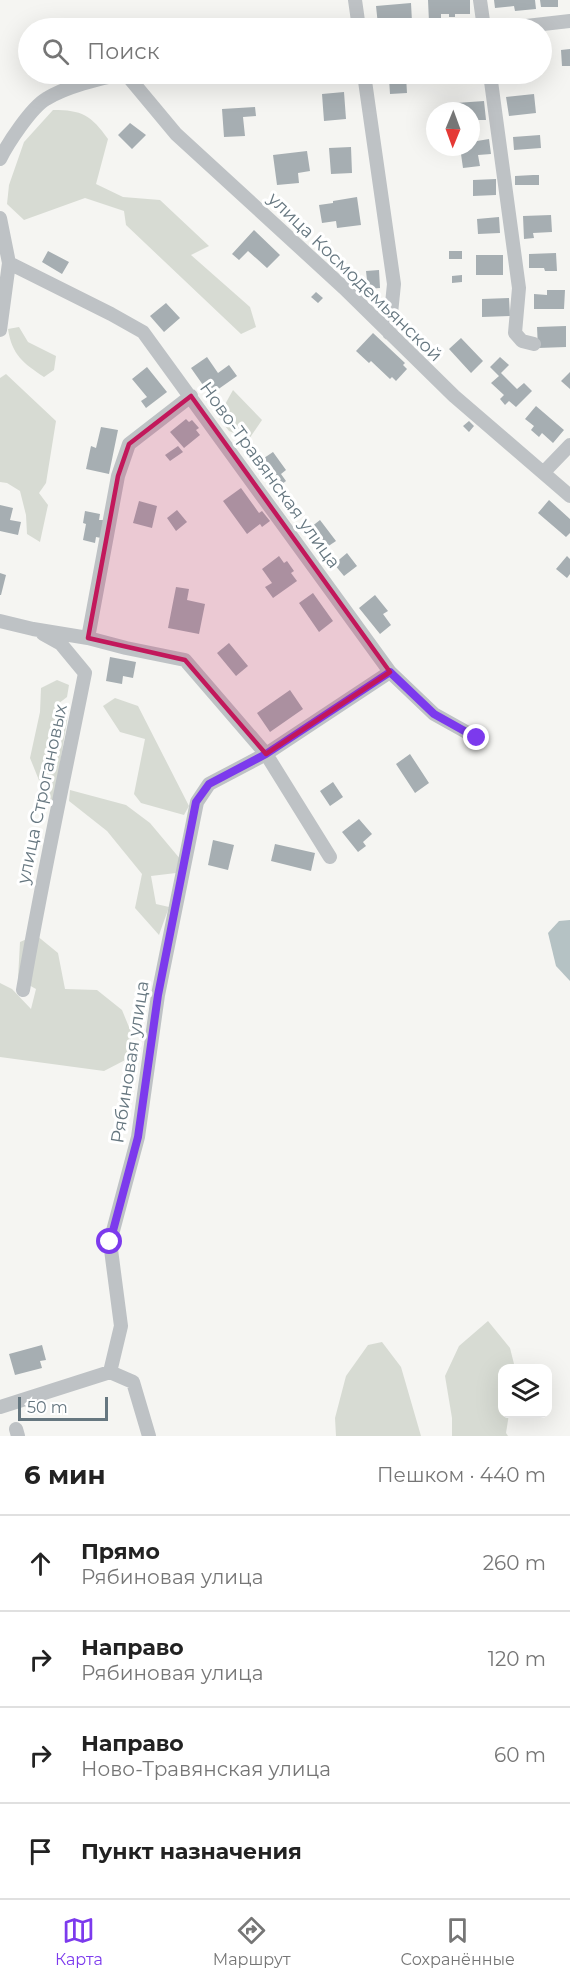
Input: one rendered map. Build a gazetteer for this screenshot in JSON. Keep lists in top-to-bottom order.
{
  "streets": {
    "street": [
      "улица Космодемьянской",
      "Ново-Травянская улица",
      "улица Строгановых",
      "Рябиновая улица"
    ]
  },
  "crossings": [
    ["Ново-Травянская улица", "Рябиновая улица"]
  ],
  "scale_bar": "50 m",
  "north": "bottom",
  "page": {
    "search": "Поиск",
    "scale": "50 m",
    "heading": ["6 мин", "Пешком · 440 m"],
    "list": [
      ["Прямо", "Рябиновая улица", "260 m"],
      ["Направо", "Рябиновая улица", "120 m"],
      ["Направо", "Ново-Травянская улица", "60 m"],
      "Пункт назначения"
    ],
    "nav": ["Карта", "Маршрут", "Сохранённые"]
  }
}
